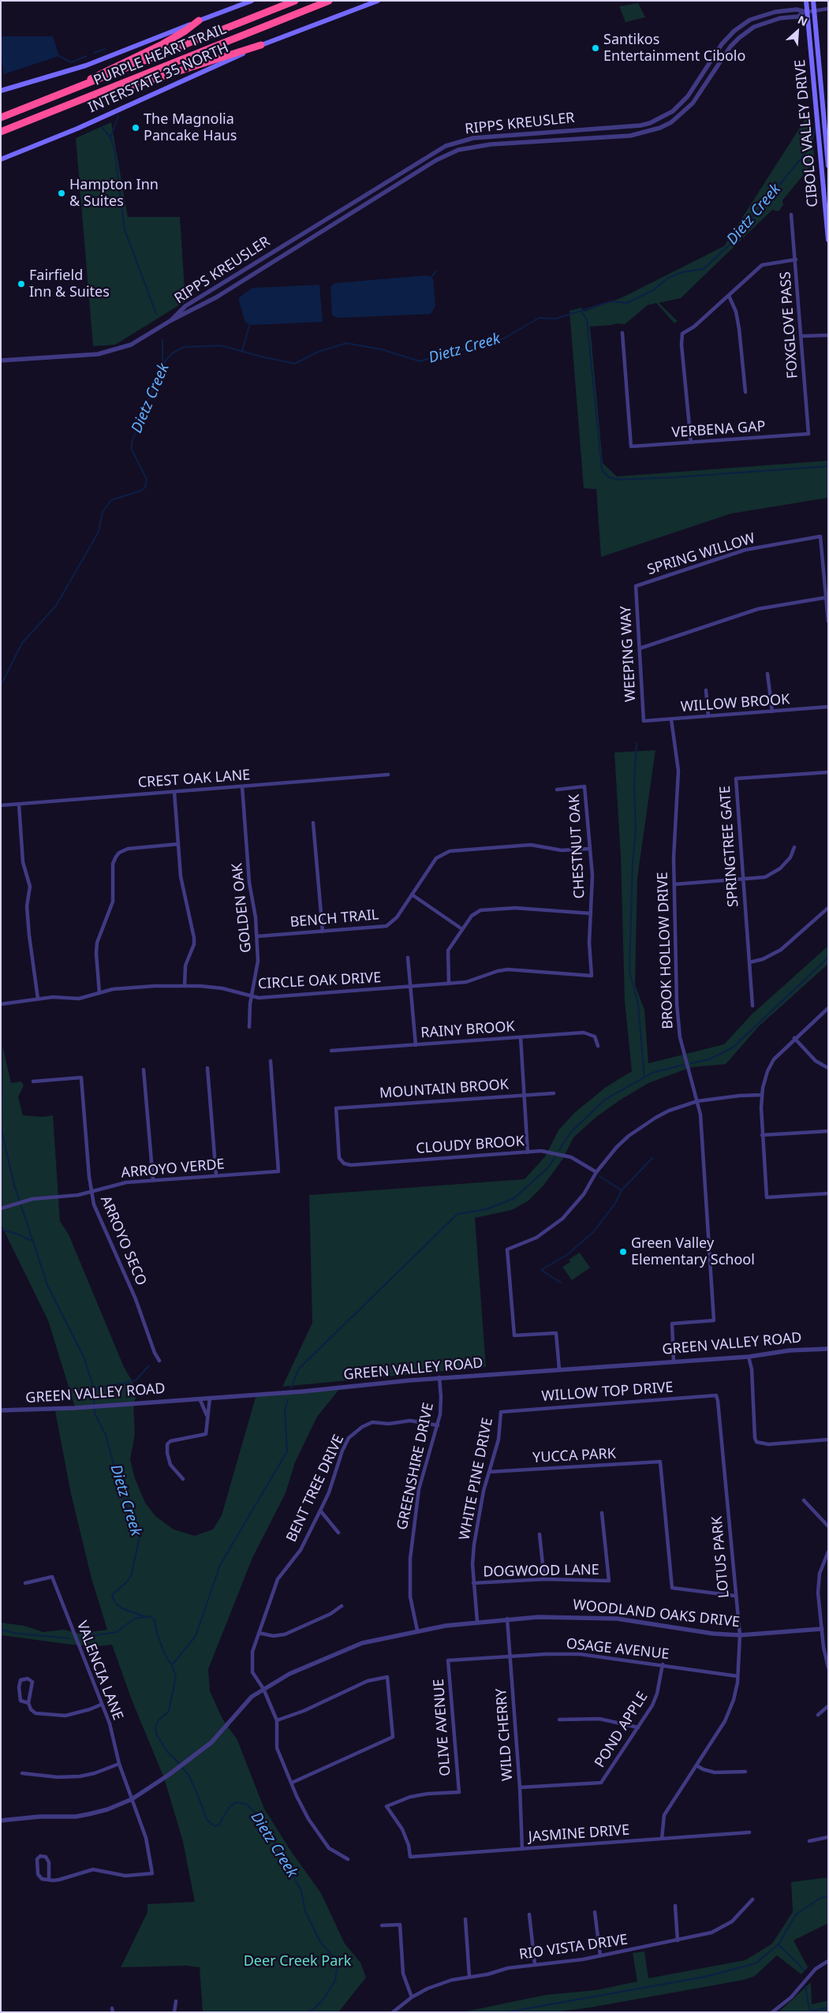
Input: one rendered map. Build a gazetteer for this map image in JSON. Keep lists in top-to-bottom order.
{
  "streets": {
    "highway": ["PURPLE HEART TRAIL"],
    "main road": ["INTERSTATE 35 NORTH", "CIBOLO VALLEY DRIVE"],
    "street": [
      "RIPPS KREUSLER",
      "FOXGLOVE PASS",
      "VERBENA GAP",
      "SPRING WILLOW",
      "WEEPING WAY",
      "WILLOW BROOK",
      "CREST OAK LANE",
      "CHESTNUT OAK",
      "SPRINGTREE GATE",
      "GOLDEN OAK",
      "BENCH TRAIL",
      "BROOK HOLLOW DRIVE",
      "CIRCLE OAK DRIVE",
      "RAINY BROOK",
      "MOUNTAIN BROOK",
      "CLOUDY BROOK",
      "ARROYO VERDE",
      "ARROYO SECO",
      "GREEN VALLEY ROAD",
      "WILLOW TOP DRIVE",
      "YUCCA PARK",
      "GREENSHIRE DRIVE",
      "WHITE PINE DRIVE",
      "BENT TREE DRIVE",
      "LOTUS PARK",
      "DOGWOOD LANE",
      "WOODLAND OAKS DRIVE",
      "OSAGE AVENUE",
      "VALENCIA LANE",
      "OLIVE AVENUE",
      "POND APPLE",
      "WILD CHERRY",
      "JASMINE DRIVE",
      "RIO VISTA DRIVE"
    ]
  },
  "crossings": [
    ["RIPPS KREUSLER", "CIBOLO VALLEY DRIVE"],
    ["FOXGLOVE PASS", "VERBENA GAP"],
    ["SPRING WILLOW", "WEEPING WAY"],
    ["WEEPING WAY", "WILLOW BROOK"],
    ["WILLOW BROOK", "BROOK HOLLOW DRIVE"],
    ["CREST OAK LANE", "GOLDEN OAK"],
    ["CHESTNUT OAK", "BENCH TRAIL"],
    ["CHESTNUT OAK", "CIRCLE OAK DRIVE"],
    ["GOLDEN OAK", "BENCH TRAIL"],
    ["GOLDEN OAK", "CIRCLE OAK DRIVE"],
    ["BROOK HOLLOW DRIVE", "GREEN VALLEY ROAD"],
    ["MOUNTAIN BROOK", "CLOUDY BROOK"],
    ["ARROYO VERDE", "ARROYO SECO"],
    ["GREEN VALLEY ROAD", "GREENSHIRE DRIVE"],
    ["WILLOW TOP DRIVE", "WHITE PINE DRIVE"],
    ["WILLOW TOP DRIVE", "LOTUS PARK"],
    ["YUCCA PARK", "WHITE PINE DRIVE"],
    ["YUCCA PARK", "LOTUS PARK"],
    ["GREENSHIRE DRIVE", "BENT TREE DRIVE"],
    ["GREENSHIRE DRIVE", "WOODLAND OAKS DRIVE"],
    ["WHITE PINE DRIVE", "DOGWOOD LANE"],
    ["WHITE PINE DRIVE", "WOODLAND OAKS DRIVE"],
    ["BENT TREE DRIVE", "WOODLAND OAKS DRIVE"],
    ["LOTUS PARK", "WOODLAND OAKS DRIVE"],
    ["LOTUS PARK", "OSAGE AVENUE"],
    ["LOTUS PARK", "JASMINE DRIVE"],
    ["WOODLAND OAKS DRIVE", "VALENCIA LANE"],
    ["WOODLAND OAKS DRIVE", "WILD CHERRY"],
    ["OSAGE AVENUE", "OLIVE AVENUE"],
    ["OSAGE AVENUE", "POND APPLE"],
    ["OSAGE AVENUE", "WILD CHERRY"],
    ["OLIVE AVENUE", "JASMINE DRIVE"],
    ["POND APPLE", "WILD CHERRY"],
    ["WILD CHERRY", "JASMINE DRIVE"]
  ],
  "water": ["Dietz Creek"],
  "parks": ["Deer Creek Park"],
  "places": [
    "Santikos Entertainment Cibolo",
    "The Magnolia Pancake Haus",
    "Hampton Inn & Suites",
    "Fairfield Inn & Suites",
    "Green Valley Elementary School"
  ],
  "north": "top right"
}
